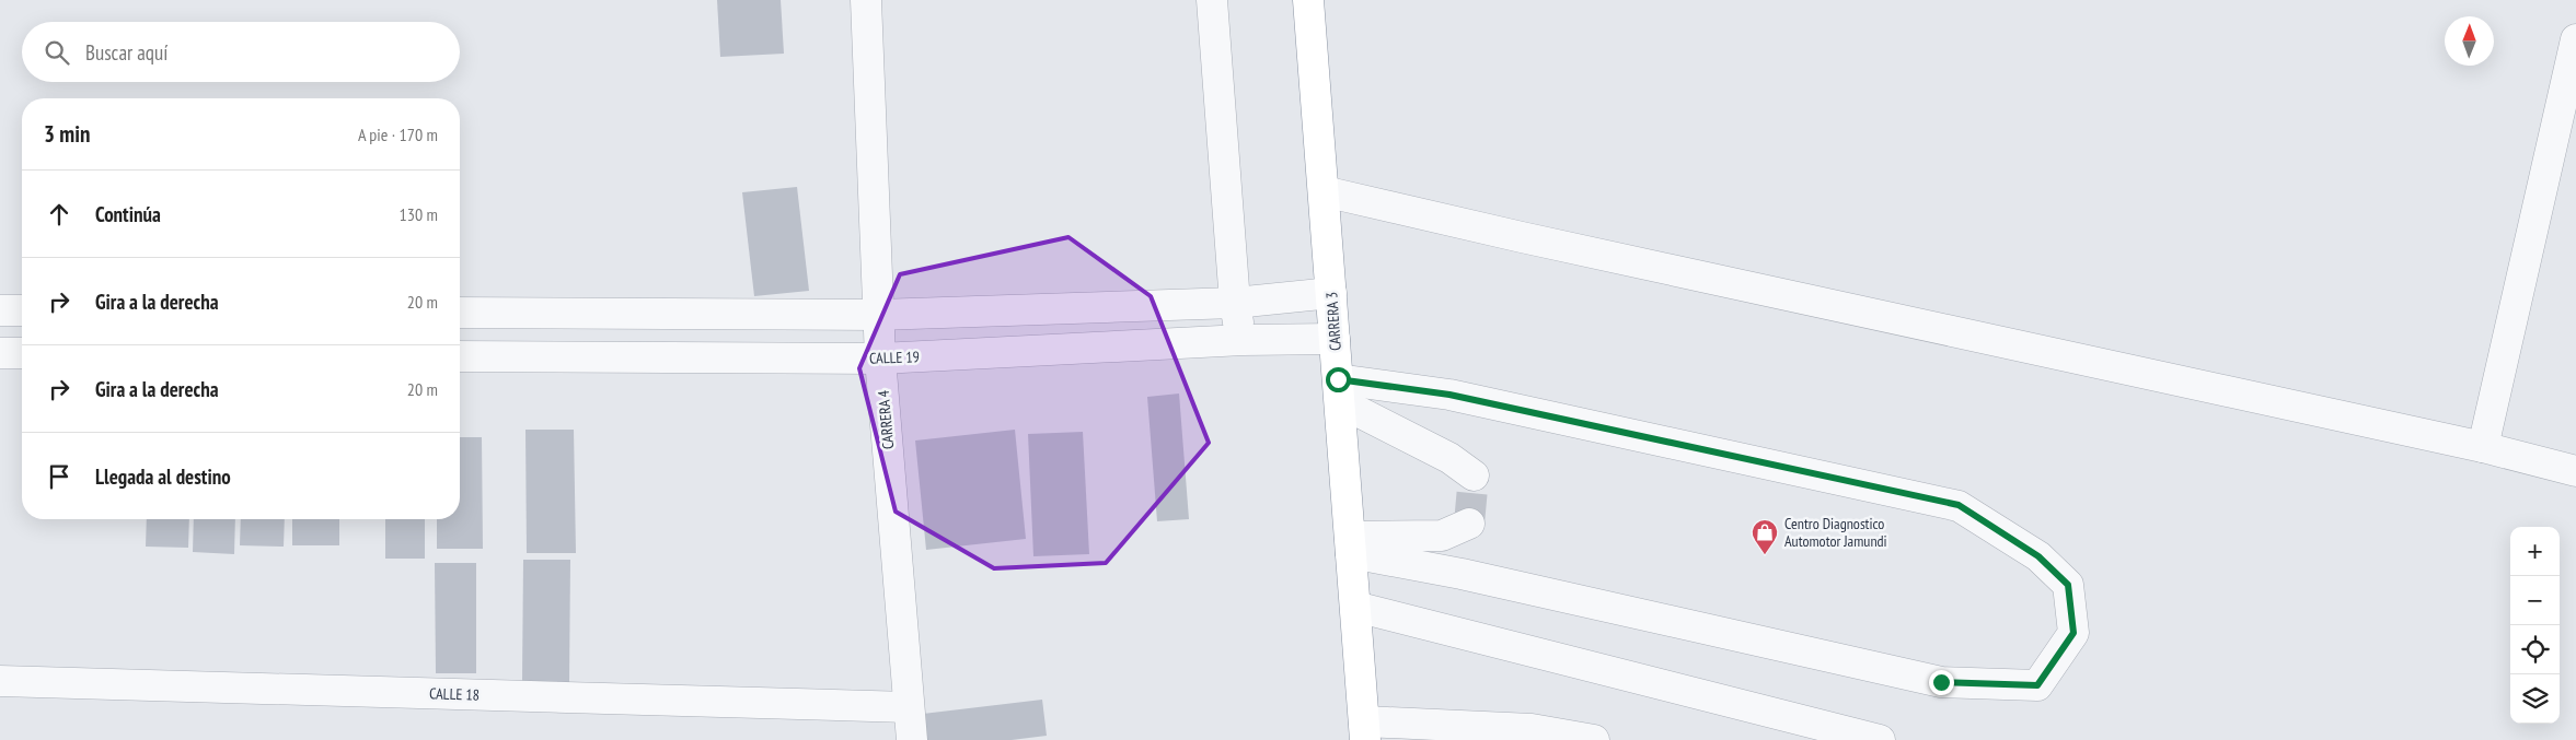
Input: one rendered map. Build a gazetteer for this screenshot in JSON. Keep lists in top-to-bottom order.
{
  "streets": {
    "highway": ["CARRERA 3"],
    "street": ["CALLE 19", "CARRERA 4", "CALLE 18"]
  },
  "crossings": [
    ["CARRERA 3", "CALLE 19"],
    ["CALLE 19", "CARRERA 4"],
    ["CARRERA 4", "CALLE 18"]
  ],
  "places": {
    "shop": ["Centro Diagnostico Automotor Jamundi"]
  },
  "north": "top",
  "page": {
    "search": "Buscar aquí",
    "heading": ["3 min", "A pie · 170 m"],
    "list": [
      ["Continúa", "130 m"],
      ["Gira a la derecha", "20 m"],
      ["Gira a la derecha", "20 m"],
      "Llegada al destino"
    ],
    "map_buttons": ["+", "−"]
  }
}
